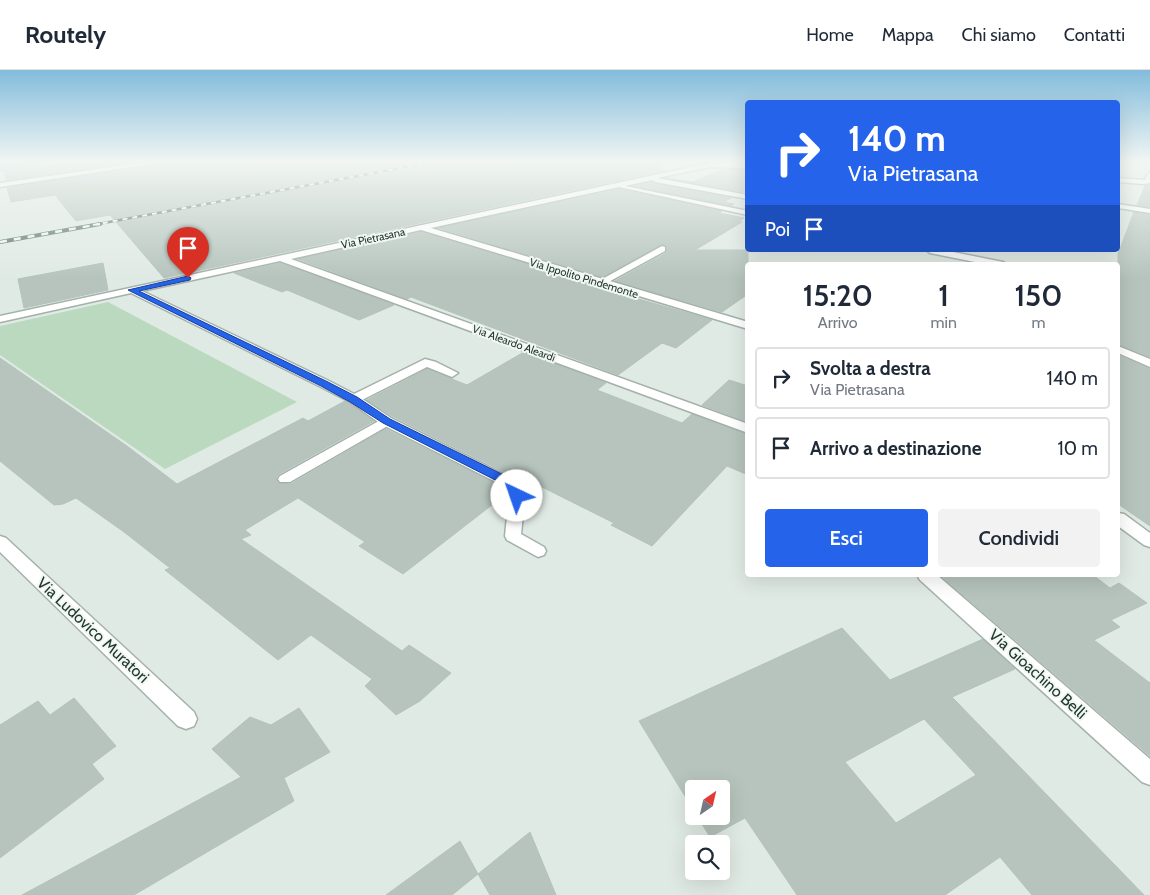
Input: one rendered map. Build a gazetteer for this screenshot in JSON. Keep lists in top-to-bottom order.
{
  "streets": {
    "street": [
      "Via Pietrasana",
      "Via Ippolito Pindemonte",
      "Via Aleardo Aleardi",
      "Via Ludovico Muratori",
      "Via Gioachino Belli"
    ]
  },
  "crossings": [
    ["Via Pietrasana", "Via Ippolito Pindemonte"],
    ["Via Pietrasana", "Via Aleardo Aleardi"]
  ],
  "north": "top right",
  "page": {
    "header": "Routely",
    "nav": [
      "Home",
      "Mappa",
      "Chi siamo",
      "Contatti"
    ],
    "turn": ["140 m", "Via Pietrasana"],
    "then": "Poi",
    "eta": [
      "15:20",
      "Arrivo",
      "1",
      "min",
      "150",
      "m"
    ],
    "list": [
      {
        "name": "Svolta a destra",
        "note": "Via Pietrasana",
        "value": "140 m"
      },
      {
        "name": "Arrivo a destinazione",
        "value": "10 m"
      }
    ],
    "buttons": ["Esci", "Condividi"]
  }
}
